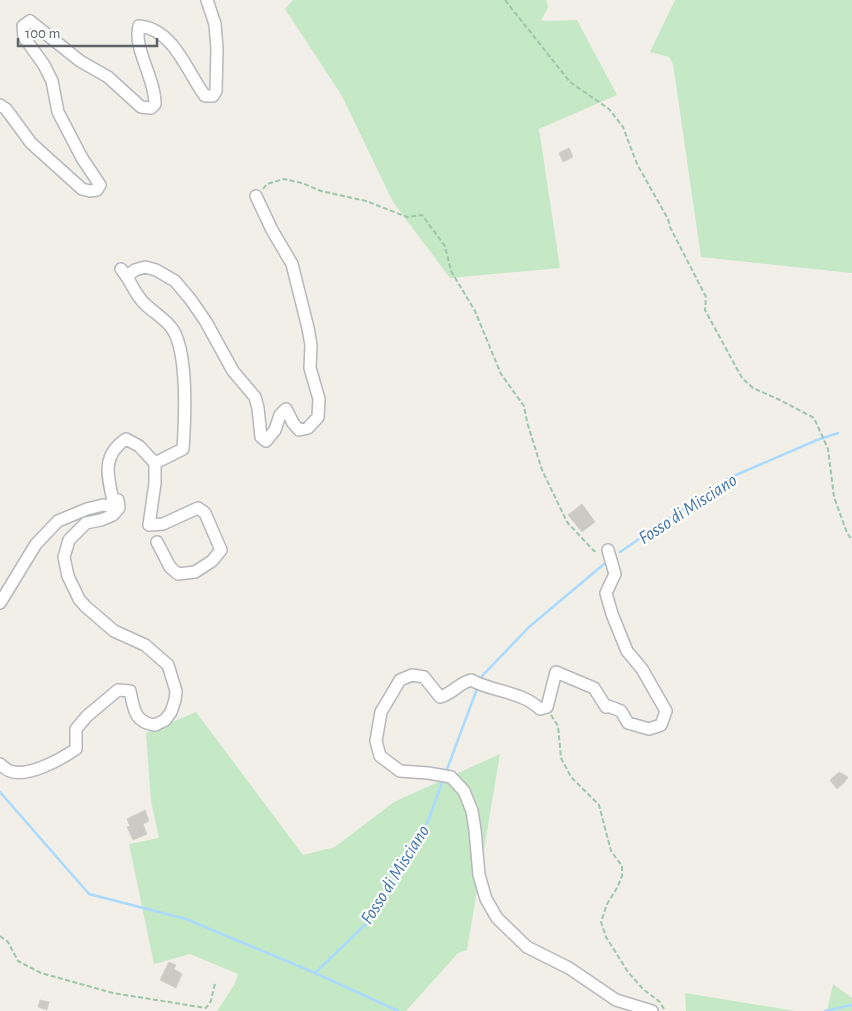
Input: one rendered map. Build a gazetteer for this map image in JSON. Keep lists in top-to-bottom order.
{
  "water": ["Fosso di Misciano"],
  "scale_bar": "100 m"
}
